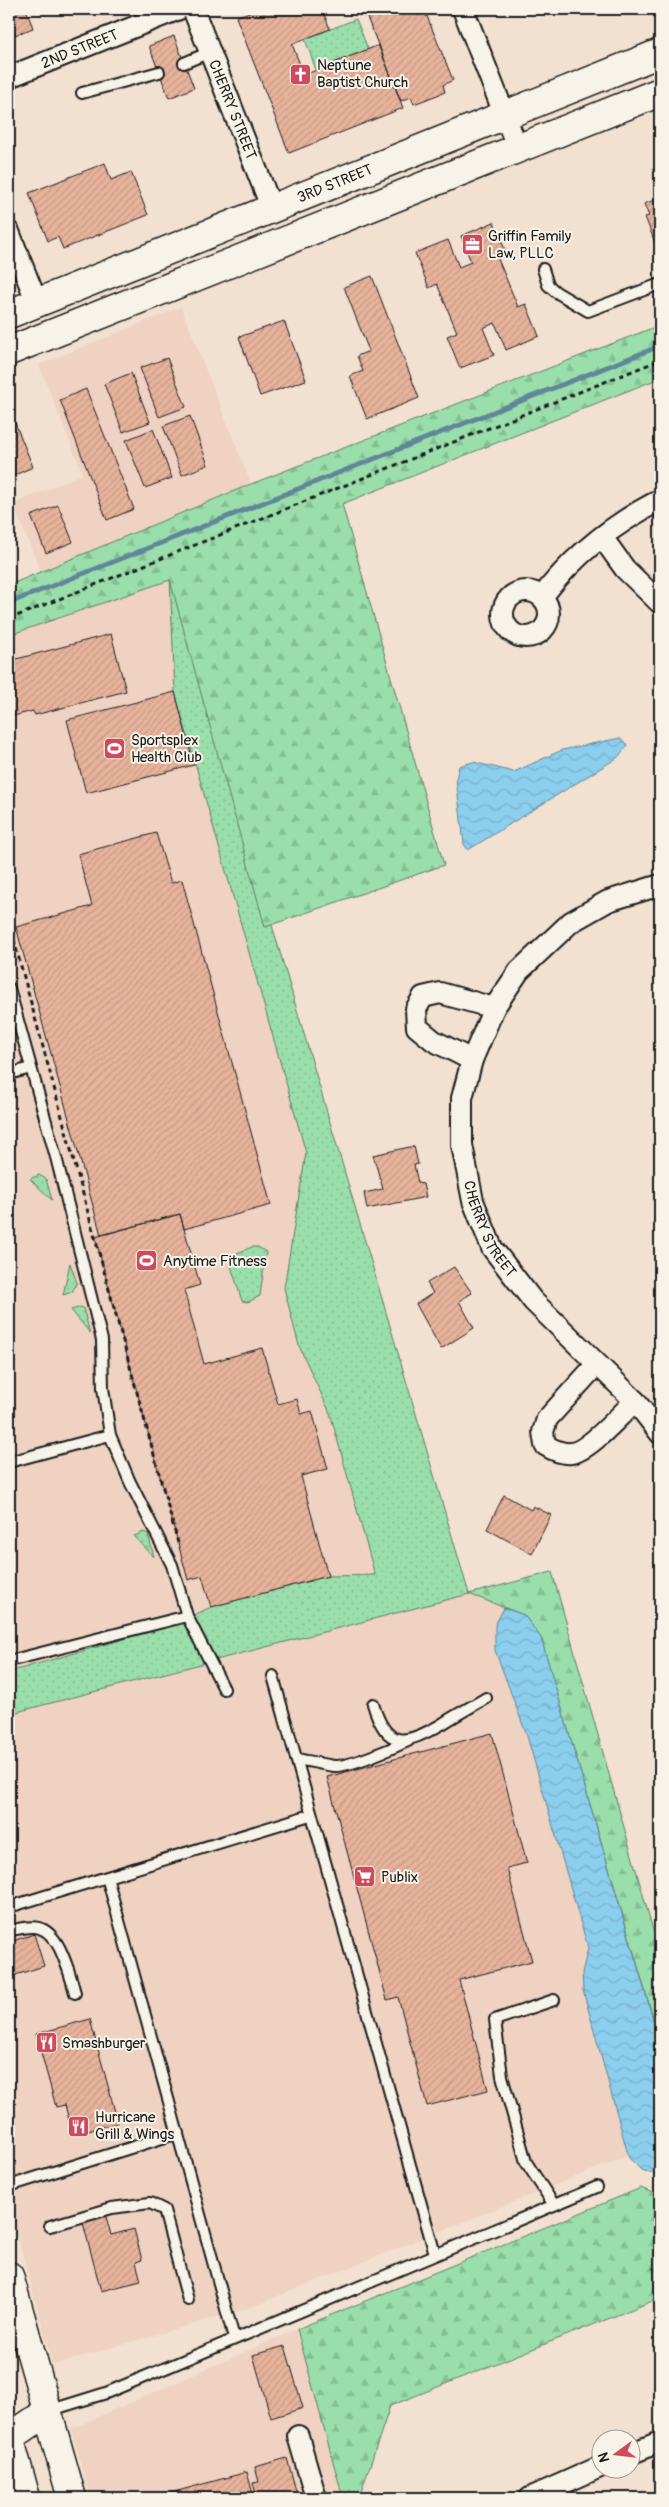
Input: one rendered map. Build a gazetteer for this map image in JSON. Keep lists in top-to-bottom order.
{
  "streets": {
    "main road": ["3RD STREET"],
    "street": ["2ND STREET", "CHERRY STREET"]
  },
  "crossings": [
    ["CHERRY STREET", "3RD STREET"]
  ],
  "places": {
    "church": ["Neptune Baptist Church"],
    "office": ["Griffin Family Law, PLLC"],
    "sports": ["Sportsplex Health Club", "Anytime Fitness"],
    "supermarket": ["Publix"],
    "restaurant": ["Smashburger", "Hurricane Grill & Wings"]
  },
  "north": "left"
}
